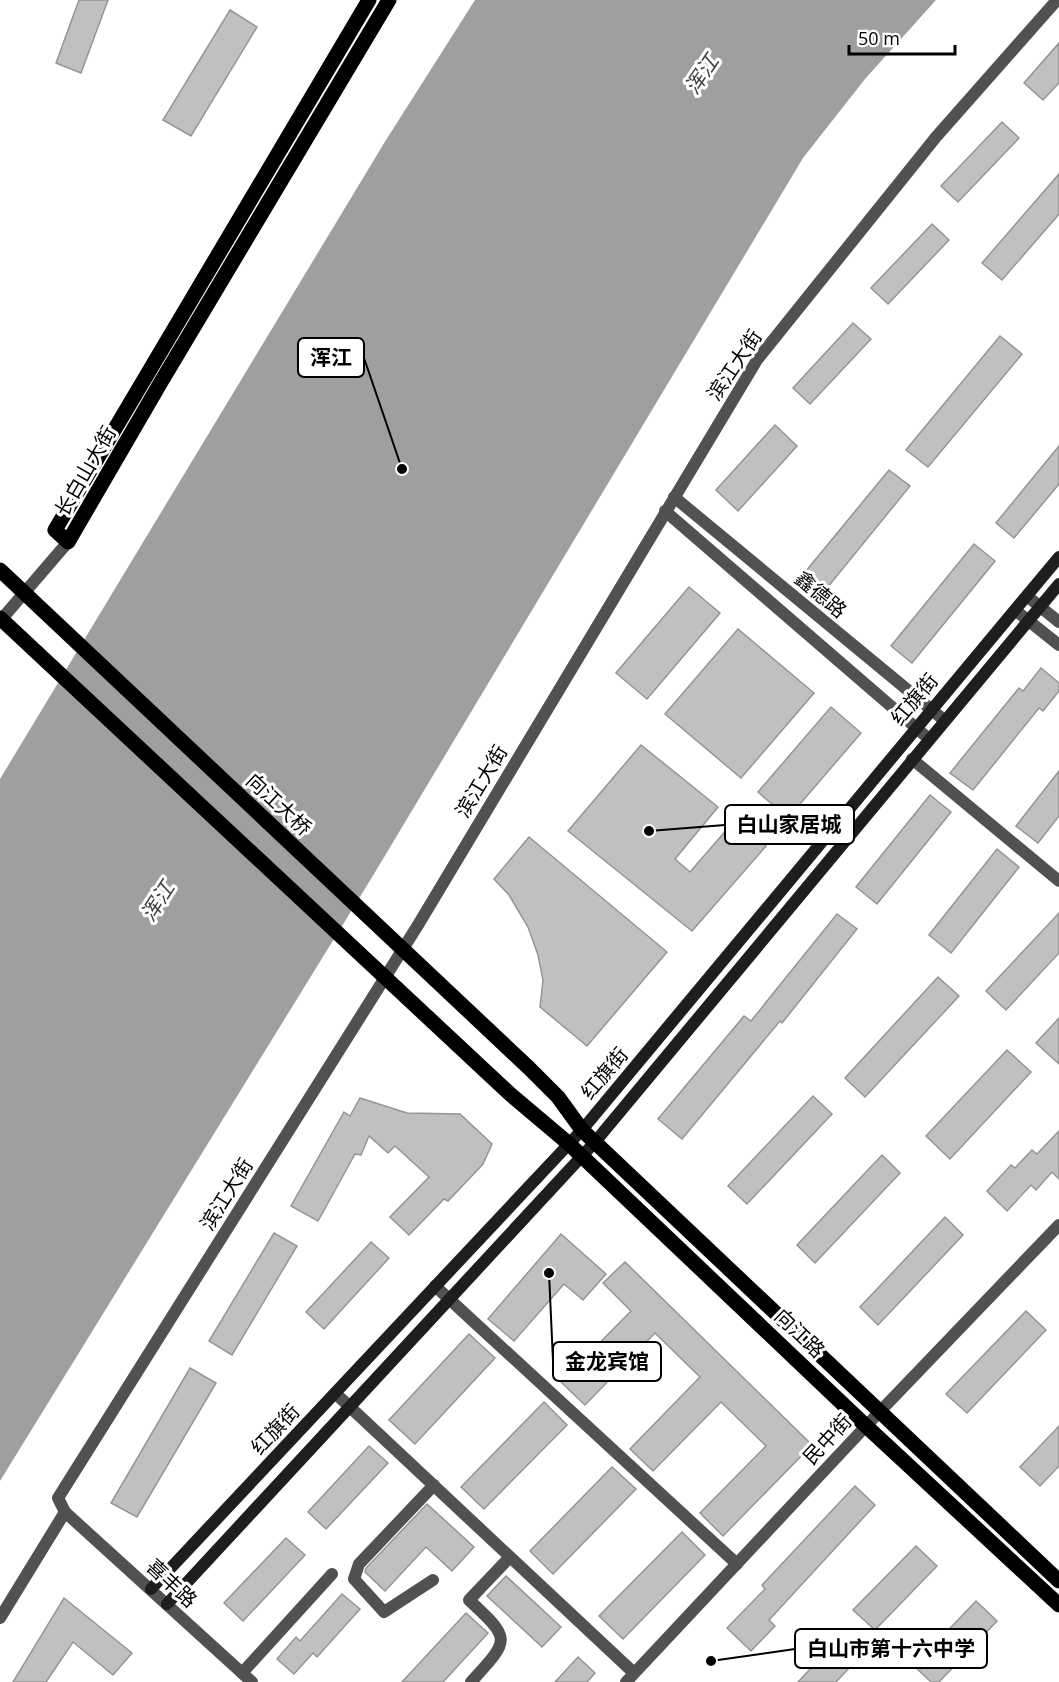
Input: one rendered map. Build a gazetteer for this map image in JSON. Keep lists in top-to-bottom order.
{
  "streets": {
    "main road": [
      "长白山大街",
      "红旗街",
      "向江大桥",
      "向江路"
    ],
    "street": [
      "滨江大街",
      "鑫德路",
      "民中街",
      "喜丰路"
    ]
  },
  "crossings": [
    ["滨江大街", "鑫德路"],
    ["滨江大街", "喜丰路"],
    ["鑫德路", "红旗街"],
    ["红旗街", "向江路"],
    ["红旗街", "喜丰路"],
    ["向江大桥", "向江路"],
    ["向江路", "民中街"]
  ],
  "water": ["浑江"],
  "places": [
    "浑江",
    "白山家居城",
    "金龙宾馆",
    "白山市第十六中学"
  ],
  "scale_bar": "50 m"
}
